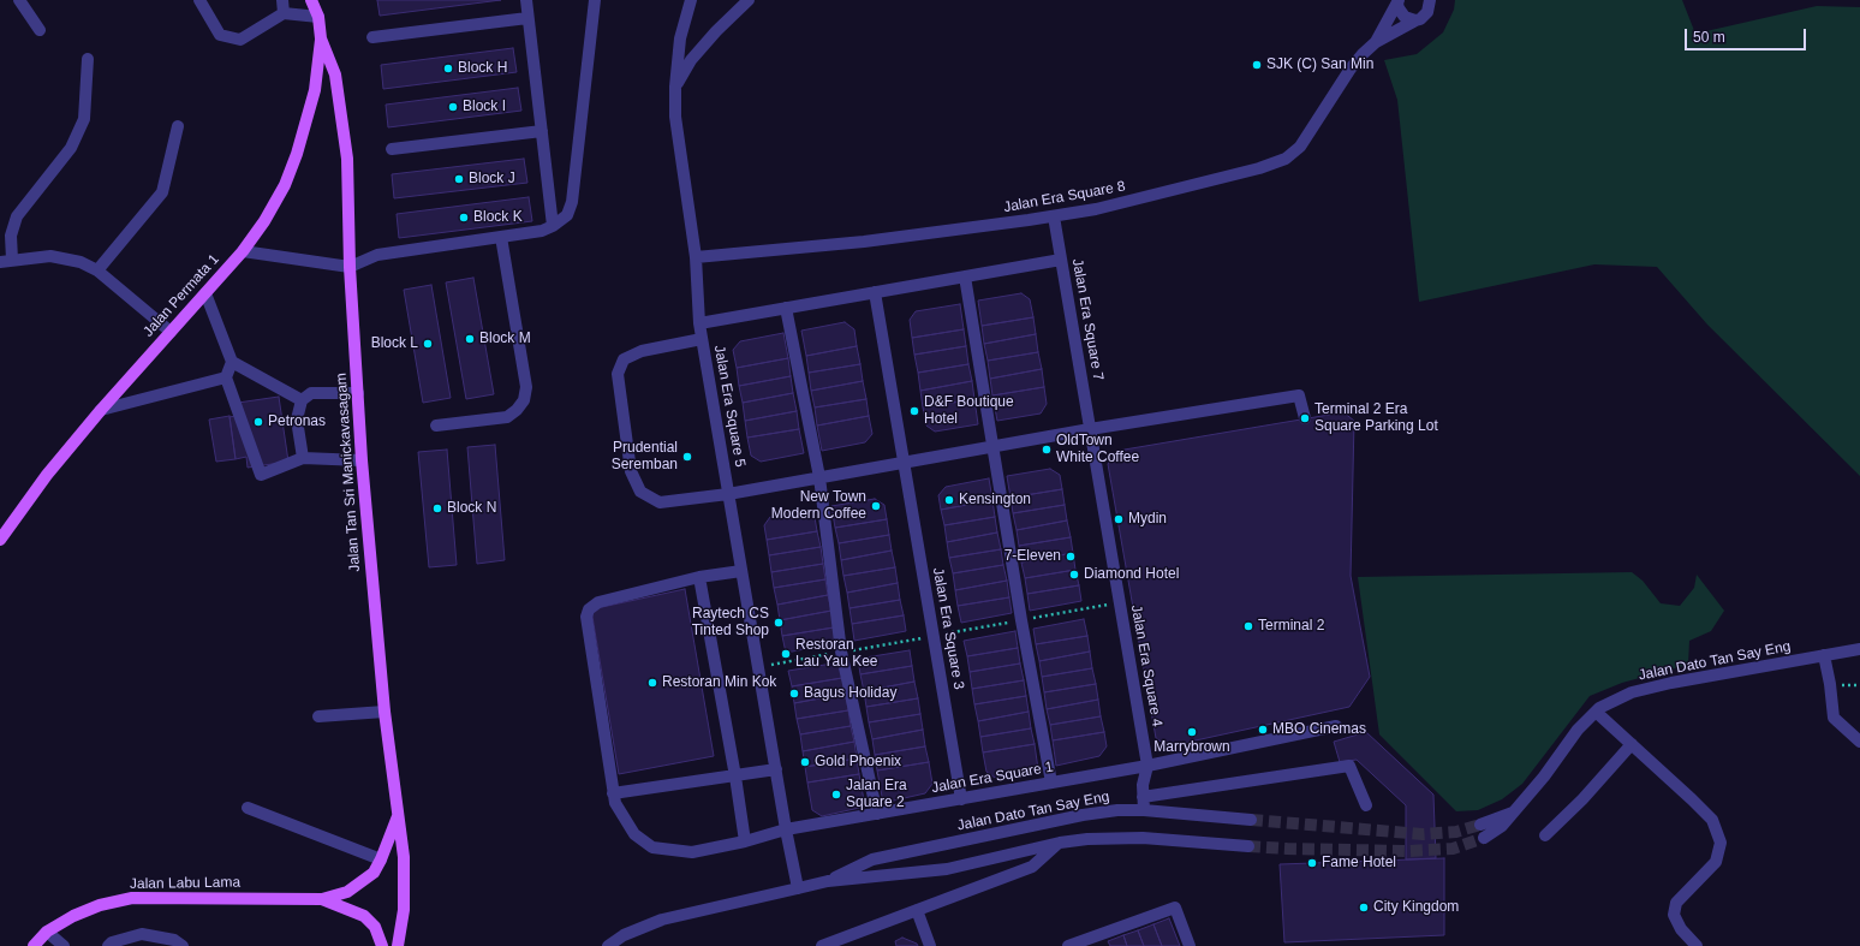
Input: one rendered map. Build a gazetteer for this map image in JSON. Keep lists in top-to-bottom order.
{
  "streets": {
    "main road": ["Jalan Permata 1", "Jalan Tan Sri Manickavasagam", "Jalan Labu Lama"],
    "street": [
      "Jalan Era Square 8",
      "Jalan Era Square 7",
      "Jalan Era Square 5",
      "Jalan Era Square 3",
      "Jalan Dato Tan Say Eng",
      "Jalan Era Square 4",
      "Jalan Era Square 1"
    ]
  },
  "crossings": [
    ["Jalan Era Square 8", "Jalan Era Square 7"],
    ["Jalan Era Square 8", "Jalan Era Square 5"],
    ["Jalan Permata 1", "Jalan Tan Sri Manickavasagam"],
    ["Jalan Era Square 7", "Jalan Era Square 4"],
    ["Jalan Tan Sri Manickavasagam", "Jalan Labu Lama"],
    ["Jalan Era Square 3", "Jalan Era Square 1"],
    ["Jalan Era Square 4", "Jalan Era Square 1"]
  ],
  "places": [
    "SJK (C) San Min",
    "Block H",
    "Block I",
    "Block J",
    "Block K",
    "Block M",
    "Block L",
    "D&F Boutique Hotel",
    "Terminal 2 Era Square Parking Lot",
    "Petronas",
    "OldTown White Coffee",
    "Prudential Seremban",
    "Kensington",
    "New Town Modern Coffee",
    "Block N",
    "Mydin",
    "7-Eleven",
    "Diamond Hotel",
    "Raytech CS Tinted Shop",
    "Terminal 2",
    "Restoran Lau Yau Kee",
    "Restoran Min Kok",
    "Bagus Holiday",
    "MBO Cinemas",
    "Marrybrown",
    "Gold Phoenix",
    "Jalan Era Square 2",
    "Fame Hotel",
    "City Kingdom"
  ],
  "scale_bar": "50 m"
}
